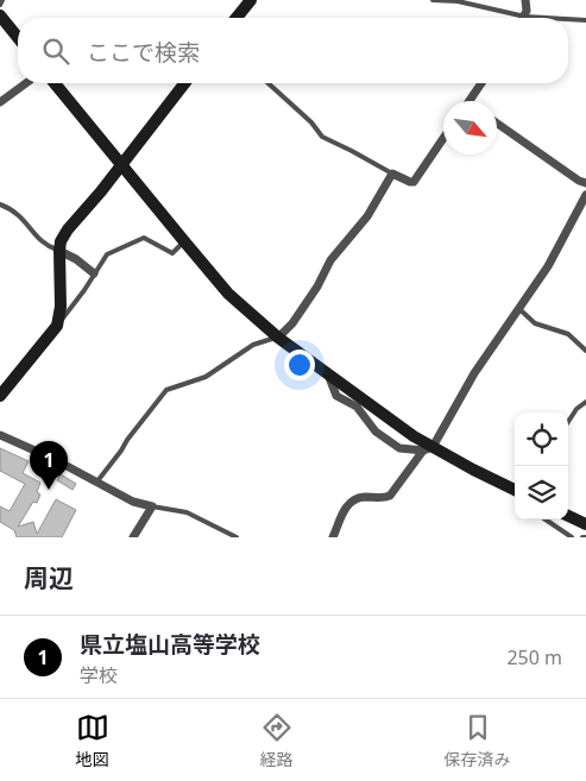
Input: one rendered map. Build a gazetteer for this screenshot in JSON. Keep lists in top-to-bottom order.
{
  "north": "bottom right",
  "page": {
    "search": "ここで検索",
    "pins": "1",
    "heading": "周辺",
    "list": [
      {
        "mark": "1",
        "name": "県立塩山高等学校",
        "note": "学校",
        "value": "250 m"
      }
    ],
    "nav": ["地図", "経路", "保存済み"]
  }
}
